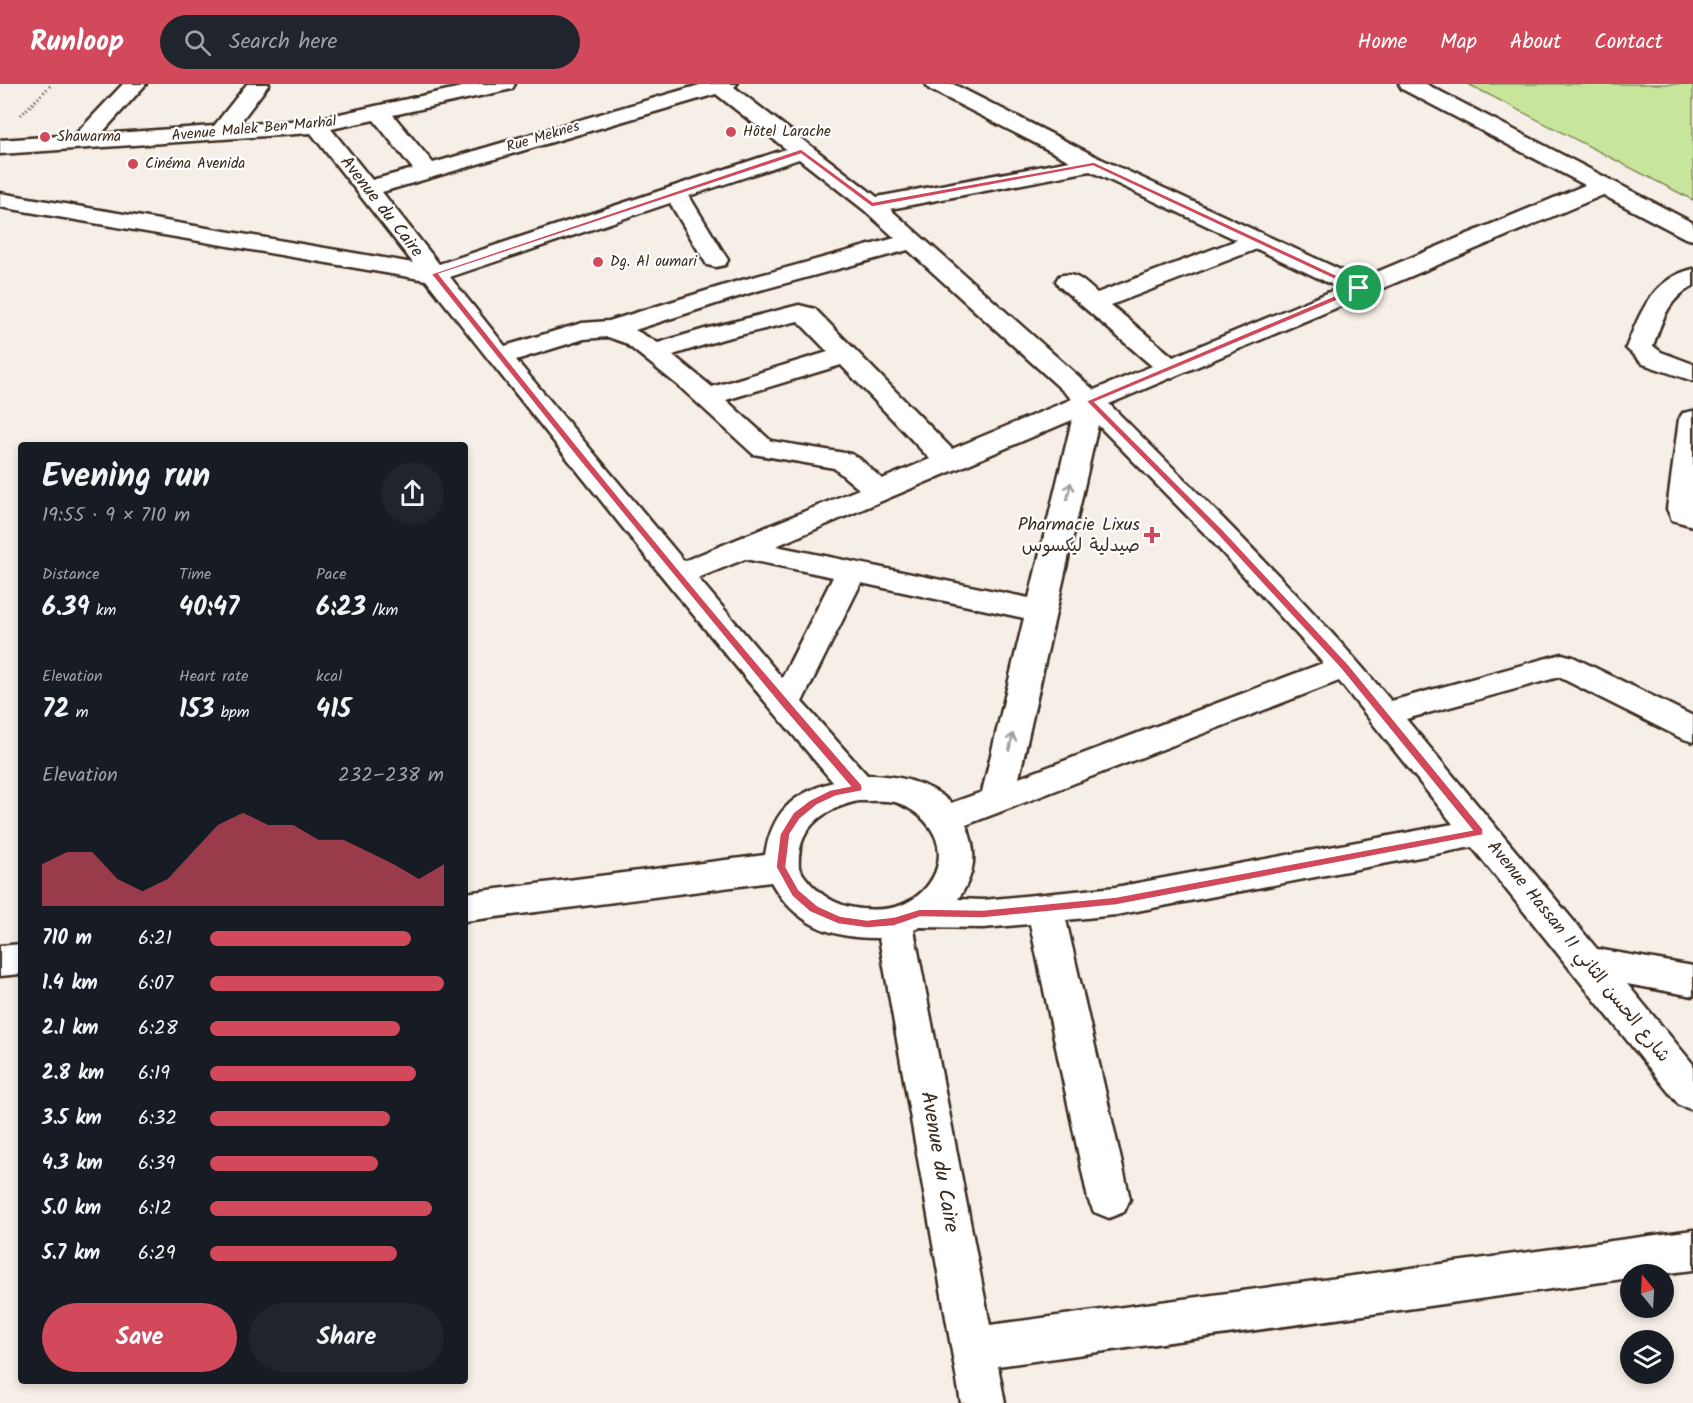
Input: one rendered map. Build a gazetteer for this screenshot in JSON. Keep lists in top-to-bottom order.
{
  "streets": {
    "street": [
      "Avenue Malek Ben Marhal",
      "Rue Meknes",
      "Avenue du Caire",
      "Avenue Hassan II شارع الحسن الثاني"
    ]
  },
  "crossings": [
    ["Avenue Malek Ben Marhal", "Avenue du Caire"],
    ["Rue Meknes", "Avenue du Caire"],
    ["Rue Meknes", "Avenue Hassan II شارع الحسن الثاني"]
  ],
  "places": {
    "other": [
      "Hôtel Larache",
      "Shawarma",
      "Cinéma Avenida",
      "Dg. Al oumari"
    ],
    "health": ["Pharmacie Lixus صيدلية ليكسوس"]
  },
  "north": "top",
  "page": {
    "header": "Runloop",
    "search": "Search here",
    "nav": [
      "Home",
      "Map",
      "About",
      "Contact"
    ],
    "heading": ["Evening run", "19:55 · 9 × 710 m"],
    "stats": [
      ["Distance", "6.39 km"],
      ["Time", "40:47"],
      ["Pace", "6:23 /km"],
      ["Elevation", "72 m"],
      ["Heart rate", "153 bpm"],
      ["kcal", "415"]
    ],
    "chart": ["Elevation", "232–238 m"],
    "list": [
      {
        "name": "710 m",
        "note": "6:21"
      },
      {
        "name": "1.4 km",
        "note": "6:07"
      },
      {
        "name": "2.1 km",
        "note": "6:28"
      },
      {
        "name": "2.8 km",
        "note": "6:19"
      },
      {
        "name": "3.5 km",
        "note": "6:32"
      },
      {
        "name": "4.3 km",
        "note": "6:39"
      },
      {
        "name": "5.0 km",
        "note": "6:12"
      },
      {
        "name": "5.7 km",
        "note": "6:29"
      }
    ],
    "buttons": ["Save", "Share"]
  }
}
